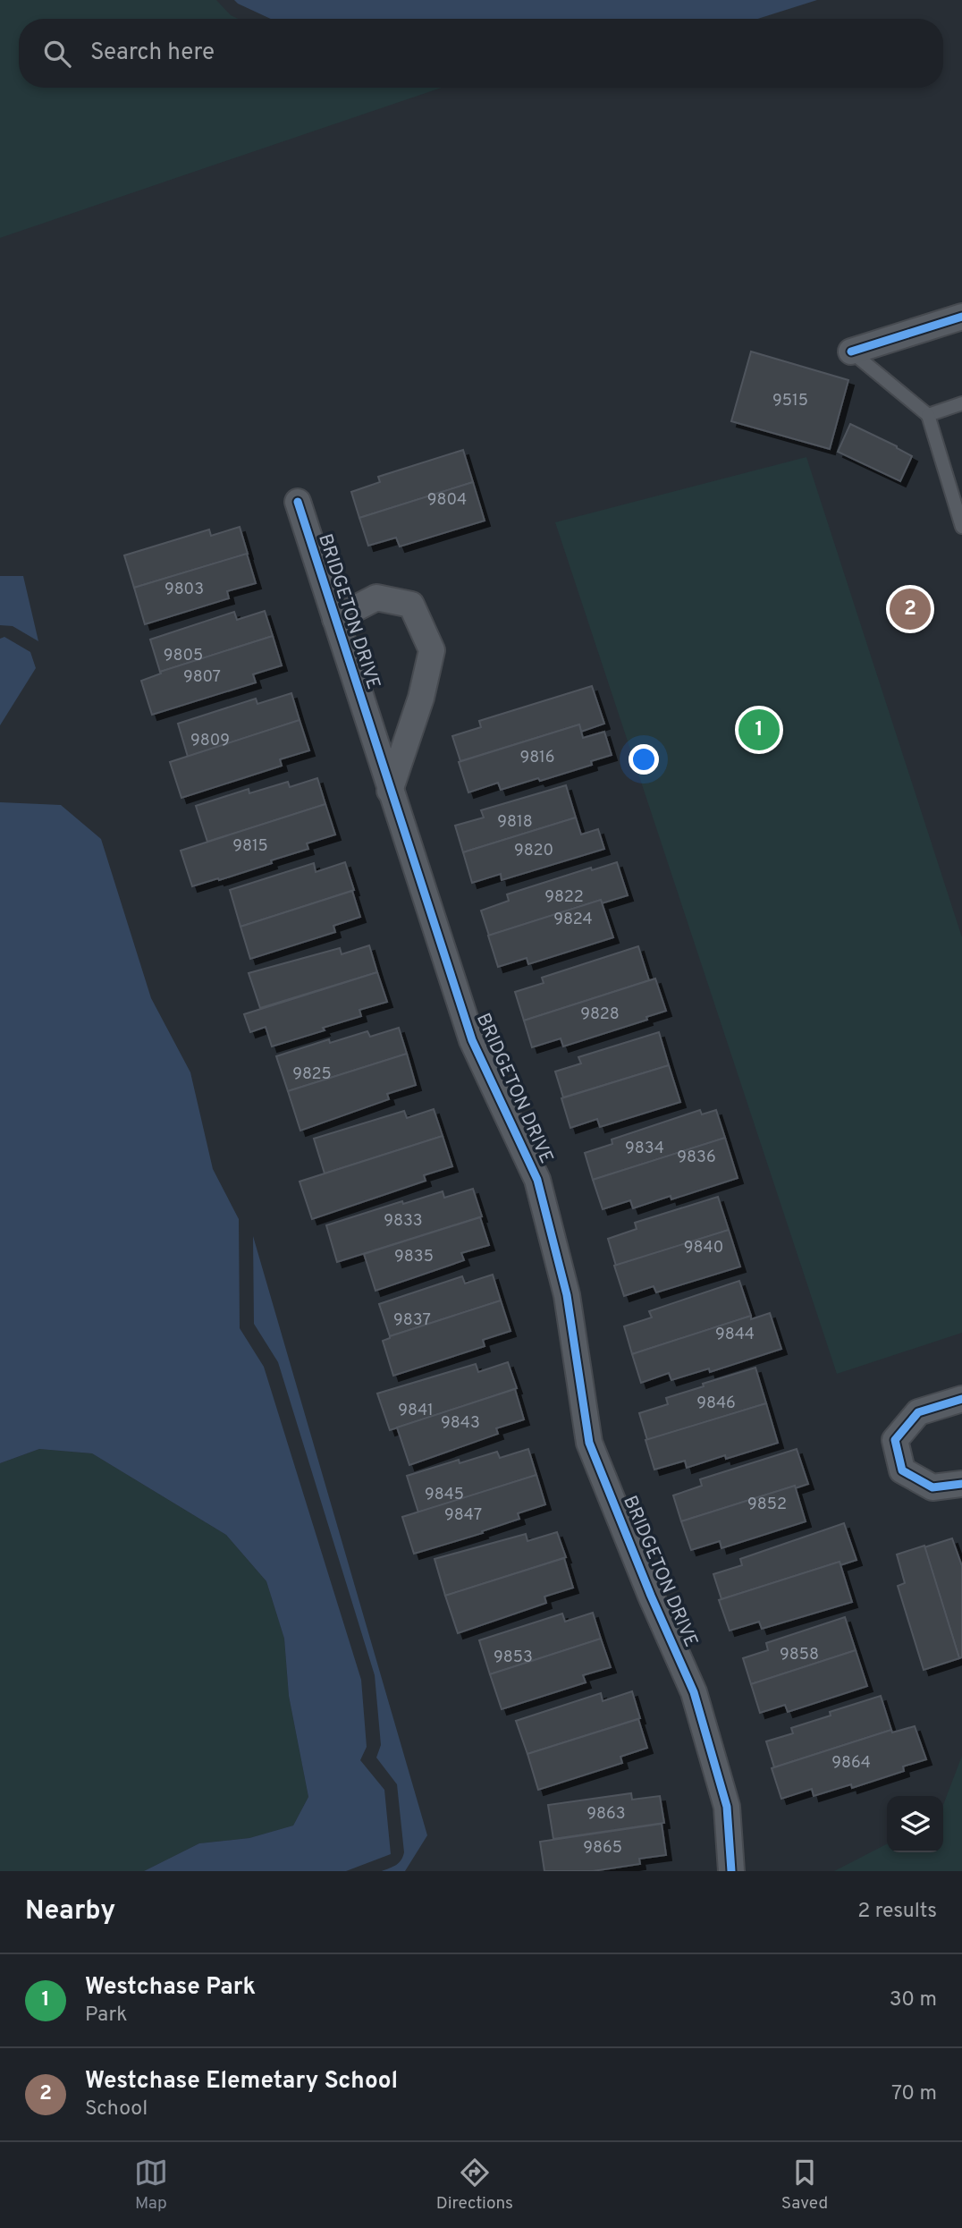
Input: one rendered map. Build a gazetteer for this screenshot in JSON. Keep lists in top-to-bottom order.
{
  "streets": {
    "street": ["BRIDGETON DRIVE"]
  },
  "house_numbers": [
    "9515",
    "9804",
    "9803",
    "9805",
    "9807",
    "9809",
    "9816",
    "9818",
    "9815",
    "9820",
    "9822",
    "9824",
    "9828",
    "9825",
    "9834",
    "9836",
    "9833",
    "9840",
    "9835",
    "9837",
    "9844",
    "9846",
    "9841",
    "9843",
    "9845",
    "9852",
    "9847",
    "9858",
    "9853",
    "9864",
    "9863",
    "9865"
  ],
  "page": {
    "search": "Search here",
    "pins": ["2", "1"],
    "heading": ["Nearby", "2 results"],
    "list": [
      {
        "mark": "1",
        "name": "Westchase Park",
        "note": "Park",
        "value": "30 m"
      },
      {
        "mark": "2",
        "name": "Westchase Elemetary School",
        "note": "School",
        "value": "70 m"
      }
    ],
    "nav": ["Map", "Directions", "Saved"]
  }
}
